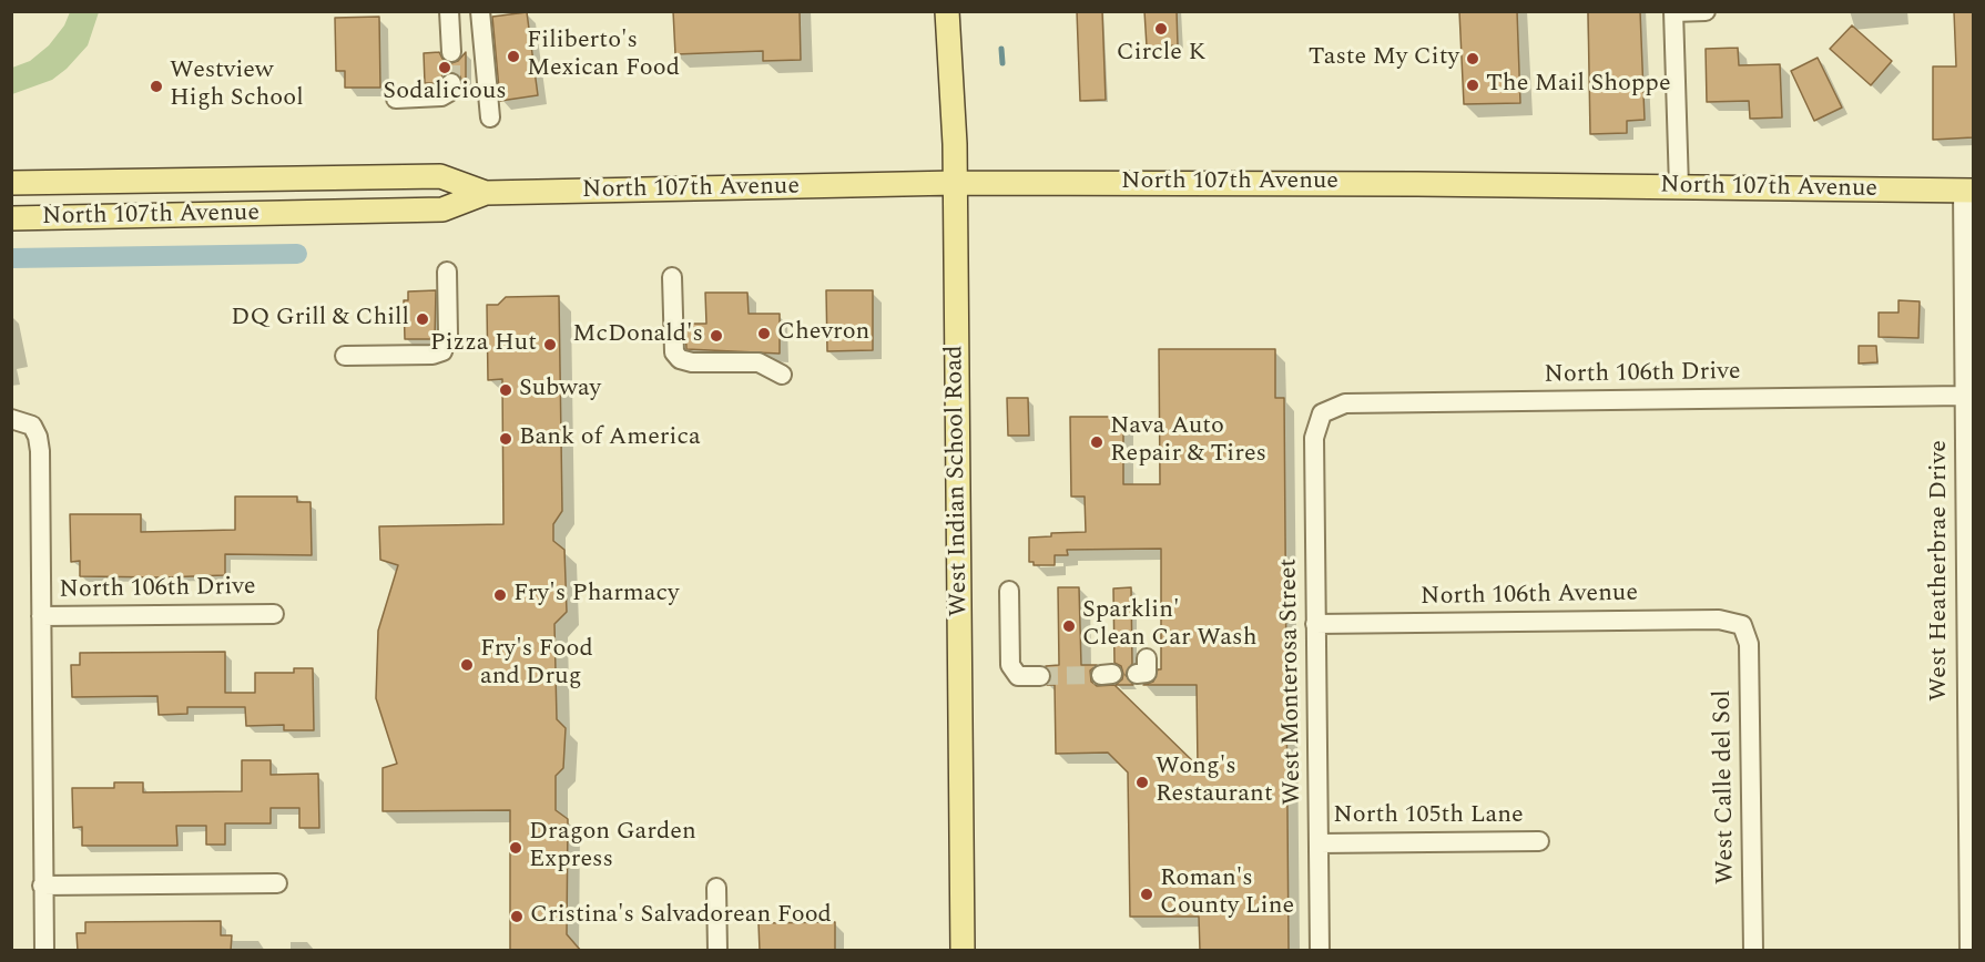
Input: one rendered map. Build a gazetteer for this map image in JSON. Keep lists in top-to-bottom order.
{
  "streets": {
    "main road": ["North 107th Avenue", "West Indian School Road"],
    "street": [
      "North 106th Drive",
      "West Heatherbrae Drive",
      "North 106th Avenue",
      "West Monterosa Street",
      "West Calle del Sol",
      "North 105th Lane"
    ]
  },
  "crossings": [
    ["North 107th Avenue", "West Indian School Road"],
    ["North 107th Avenue", "West Heatherbrae Drive"],
    ["North 106th Drive", "West Heatherbrae Drive"],
    ["North 106th Drive", "West Monterosa Street"],
    ["North 106th Avenue", "West Monterosa Street"],
    ["North 106th Avenue", "West Calle del Sol"],
    ["West Monterosa Street", "North 105th Lane"]
  ],
  "places": [
    "Circle K",
    "Filiberto's Mexican Food",
    "Taste My City",
    "Sodalicious",
    "The Mail Shoppe",
    "Westview High School",
    "DQ Grill & Chill",
    "Chevron",
    "McDonald's",
    "Pizza Hut",
    "Subway",
    "Bank of America",
    "Nava Auto Repair & Tires",
    "Fry's Pharmacy",
    "Sparklin' Clean Car Wash",
    "Fry's Food and Drug",
    "Wong's Restaurant",
    "Dragon Garden Express",
    "Roman's County Line",
    "Cristina's Salvadorean Food"
  ]
}
